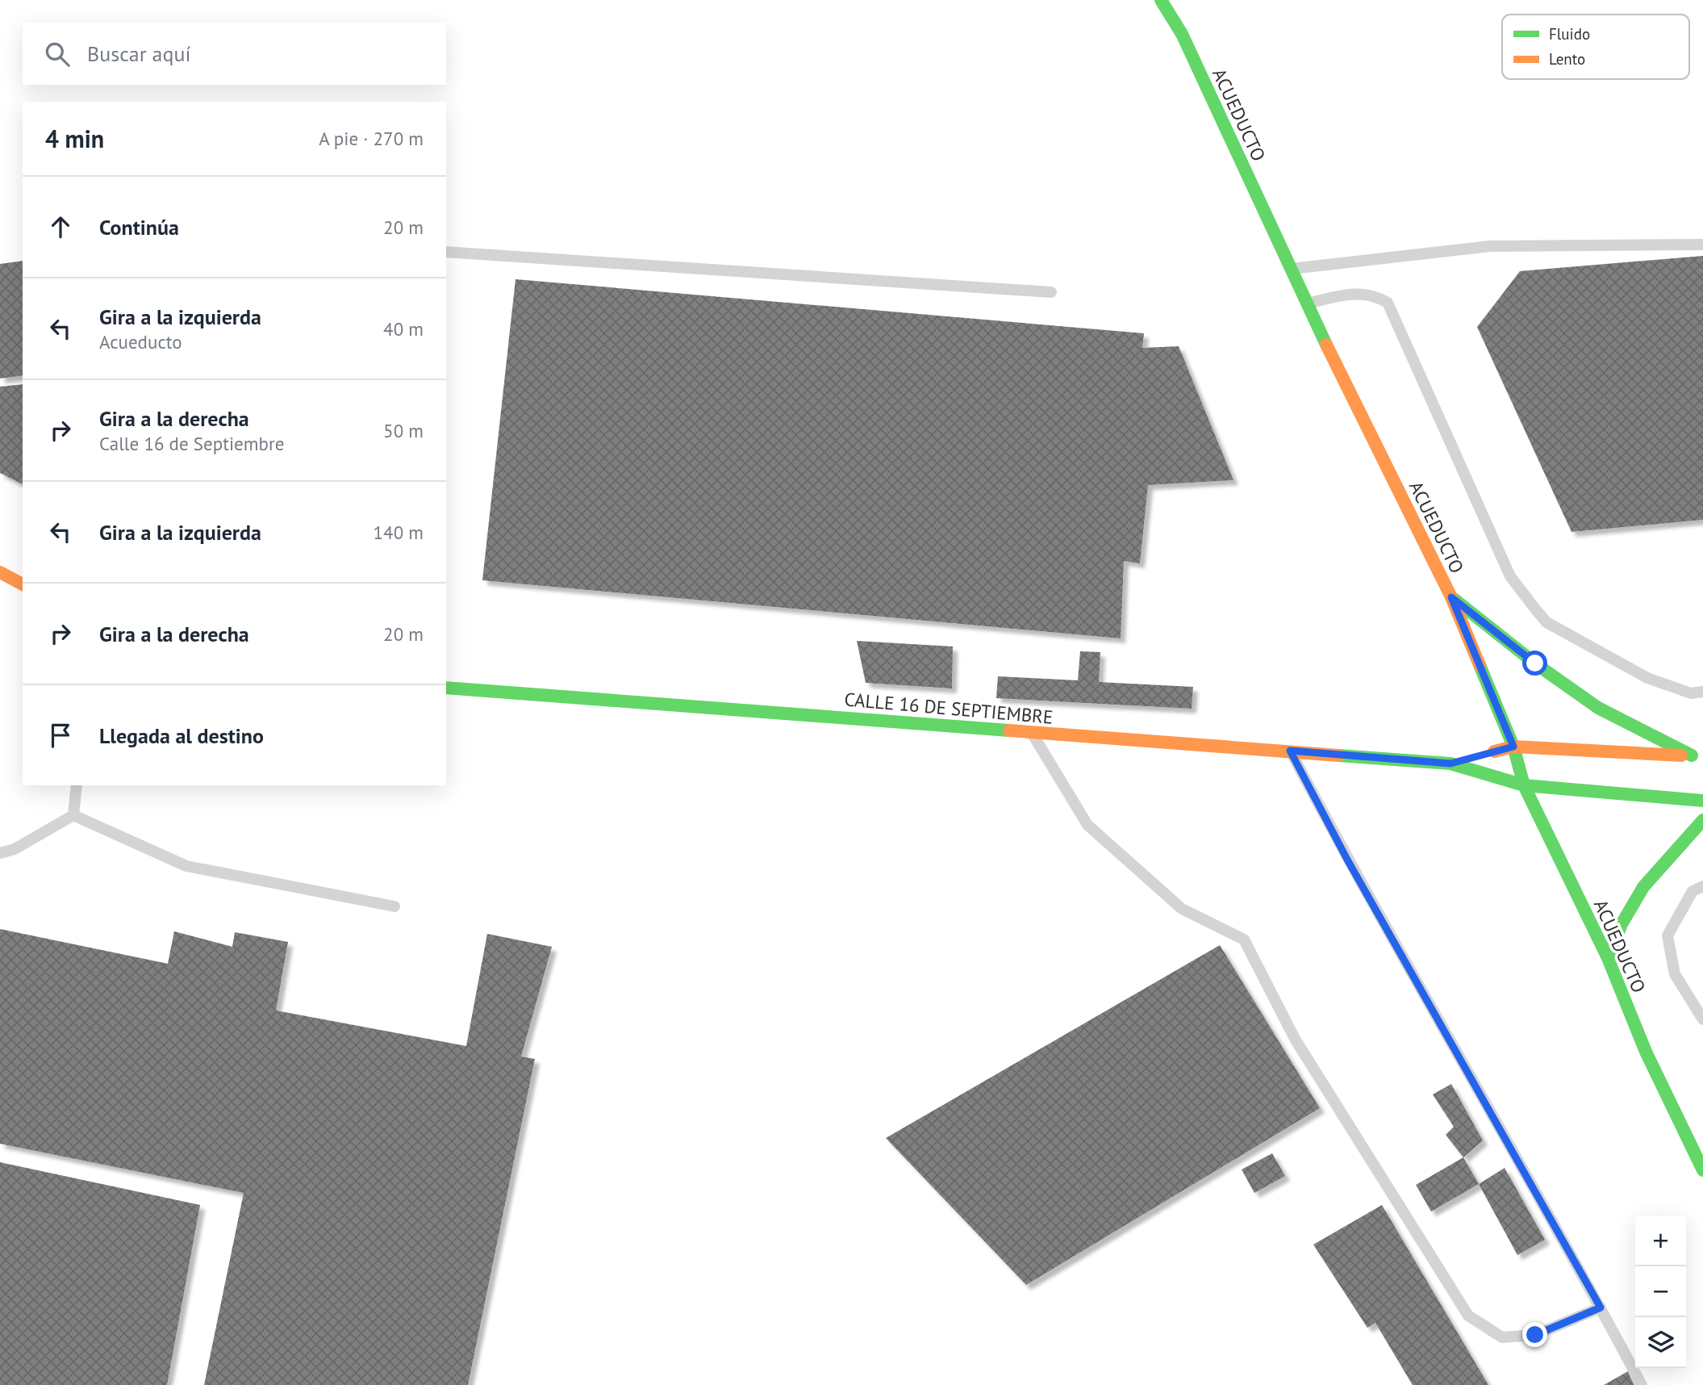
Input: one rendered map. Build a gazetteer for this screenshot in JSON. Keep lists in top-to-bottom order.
{
  "streets": {
    "main road": ["ACUEDUCTO", "CALLE 16 DE SEPTIEMBRE"]
  },
  "crossings": [
    ["ACUEDUCTO", "CALLE 16 DE SEPTIEMBRE"]
  ],
  "legend": ["Fluido", "Lento"],
  "page": {
    "search": "Buscar aquí",
    "heading": ["4 min", "A pie · 270 m"],
    "list": [
      ["Continúa", "20 m"],
      ["Gira a la izquierda", "Acueducto", "40 m"],
      ["Gira a la derecha", "Calle 16 de Septiembre", "50 m"],
      ["Gira a la izquierda", "140 m"],
      ["Gira a la derecha", "20 m"],
      "Llegada al destino"
    ],
    "map_buttons": ["+", "−"]
  }
}
